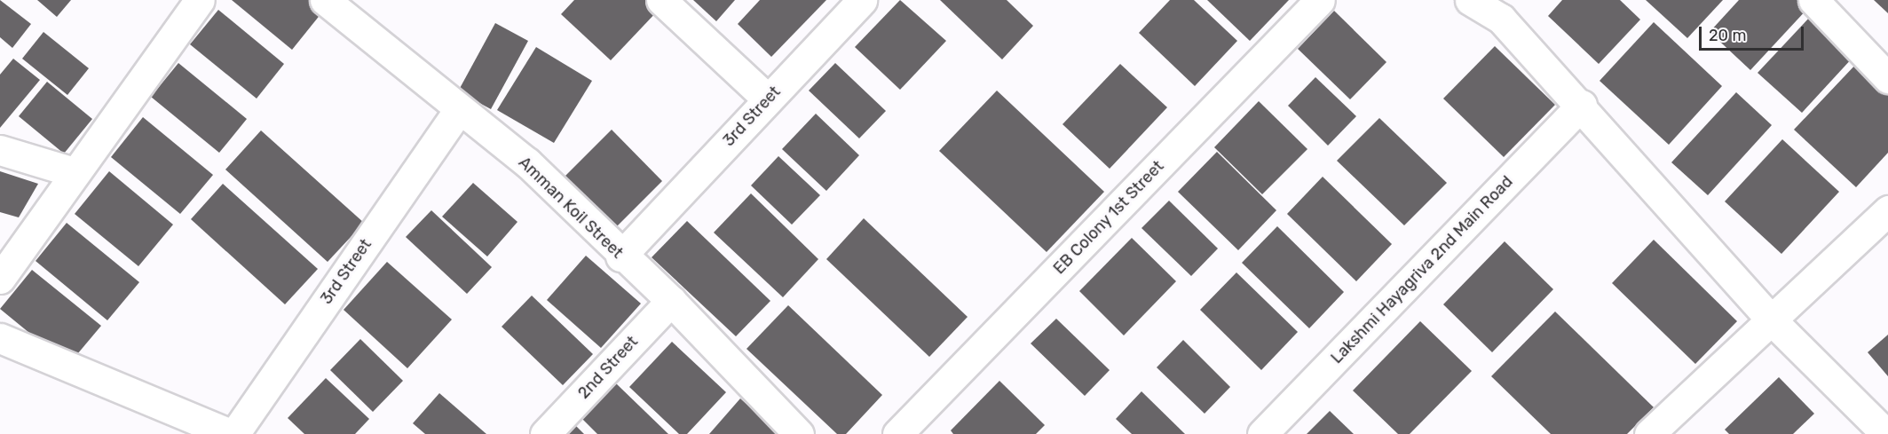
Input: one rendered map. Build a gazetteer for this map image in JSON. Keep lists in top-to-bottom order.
{
  "streets": {
    "street": [
      "3rd Street",
      "Amman Koil Street",
      "EB Colony 1st Street",
      "Lakshmi Hayagriva 2nd Main Road",
      "2nd Street"
    ]
  },
  "crossings": [
    ["3rd Street", "Amman Koil Street"],
    ["Amman Koil Street", "2nd Street"]
  ],
  "scale_bar": "20 m"
}
